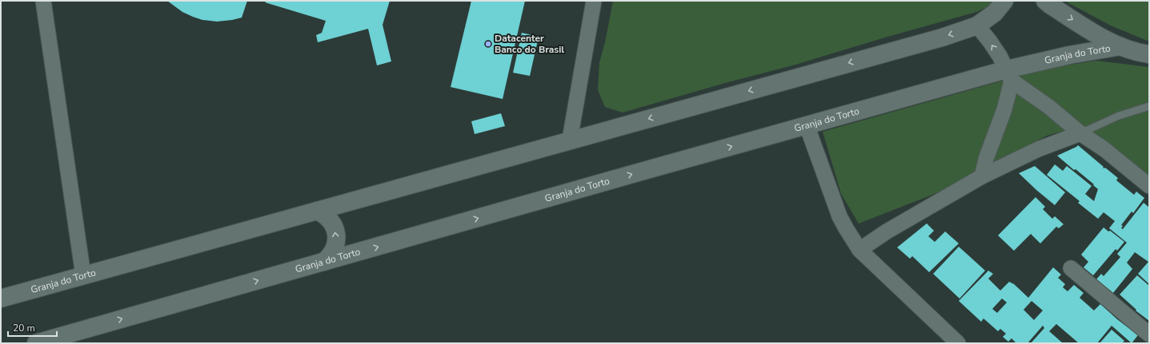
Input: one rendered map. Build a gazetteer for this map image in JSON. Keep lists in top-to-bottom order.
{
  "streets": {
    "street": ["Granja do Torto"]
  },
  "places": ["Datacenter Banco do Brasil"],
  "scale_bar": "20 m"
}
